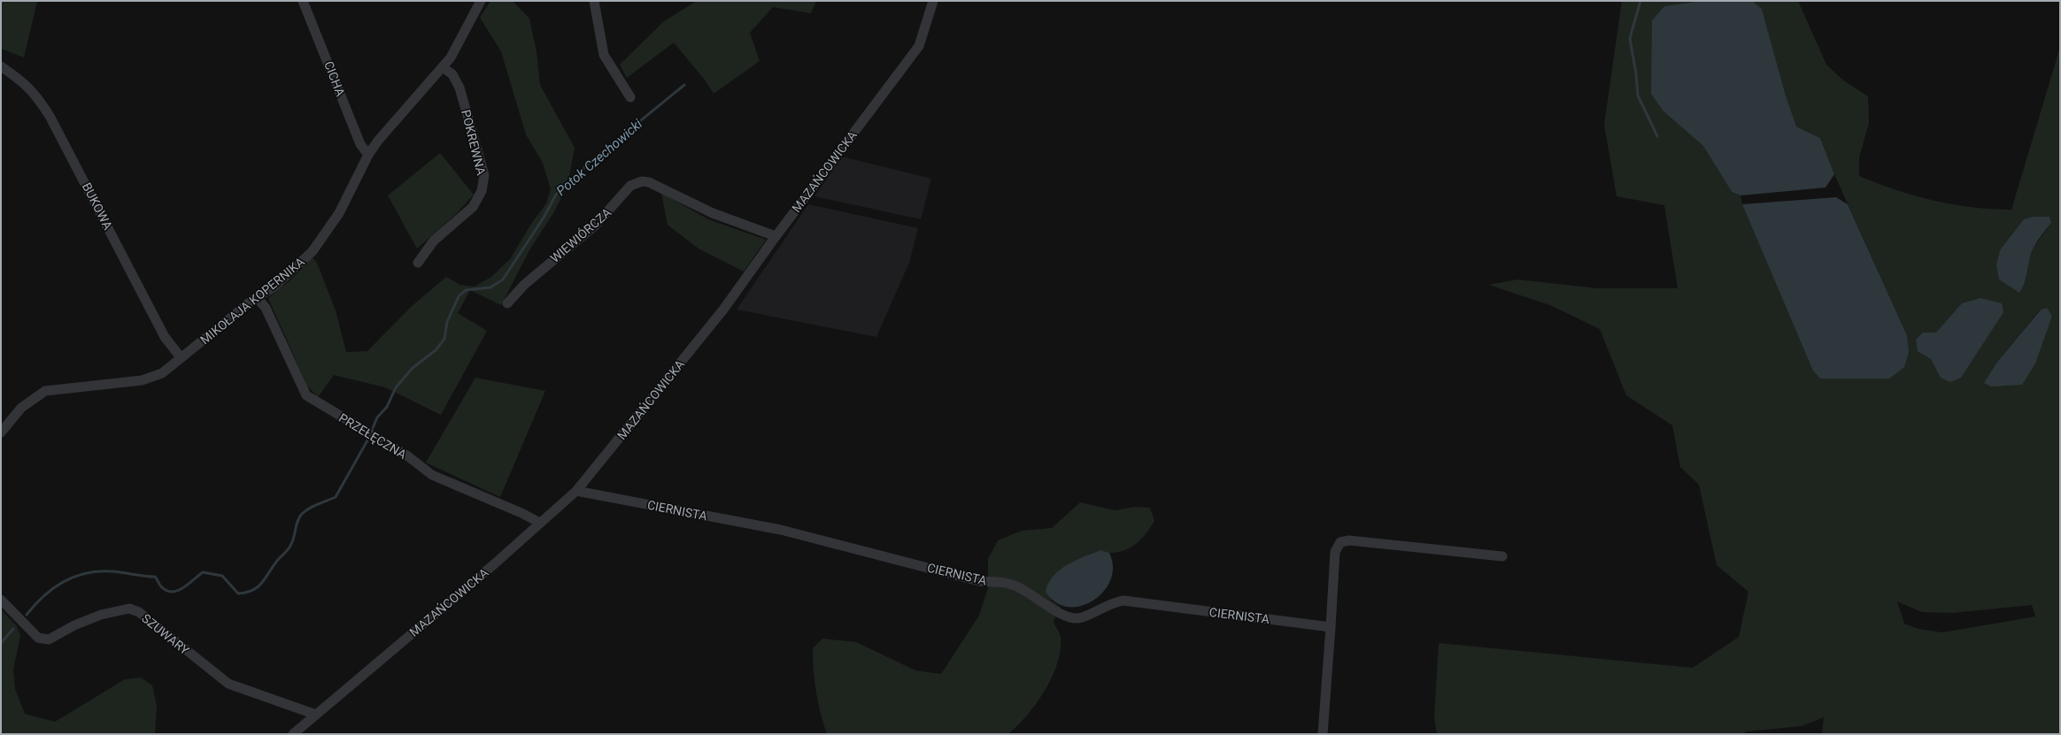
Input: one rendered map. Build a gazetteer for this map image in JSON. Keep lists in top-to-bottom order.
{
  "streets": {
    "street": [
      "CICHA",
      "POKREWNA",
      "MAZAŃCOWICKA",
      "BUKOWA",
      "WIEWIÓRCZA",
      "MIKOŁAJA KOPERNIKA",
      "PRZEŁĘCZNA",
      "CIERNISTA",
      "SZUWARY"
    ]
  },
  "crossings": [
    ["CICHA", "MIKOŁAJA KOPERNIKA"],
    ["POKREWNA", "MIKOŁAJA KOPERNIKA"],
    ["MAZAŃCOWICKA", "WIEWIÓRCZA"],
    ["MAZAŃCOWICKA", "PRZEŁĘCZNA"],
    ["MAZAŃCOWICKA", "CIERNISTA"],
    ["MAZAŃCOWICKA", "SZUWARY"],
    ["BUKOWA", "MIKOŁAJA KOPERNIKA"],
    ["MIKOŁAJA KOPERNIKA", "PRZEŁĘCZNA"]
  ],
  "water": ["Potok Czechowicki"]
}
